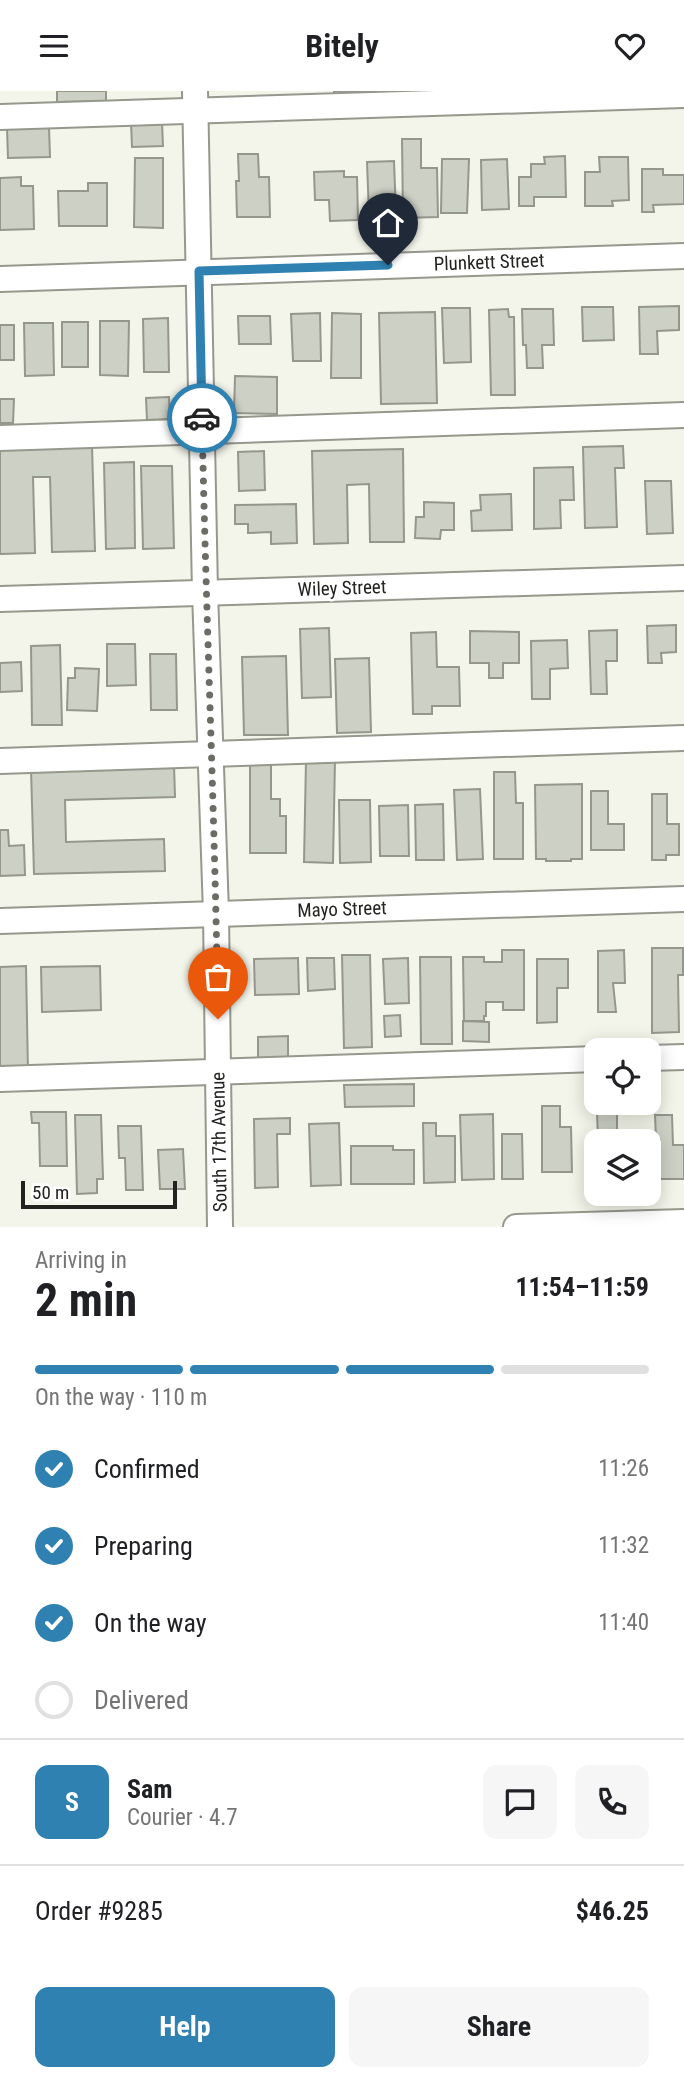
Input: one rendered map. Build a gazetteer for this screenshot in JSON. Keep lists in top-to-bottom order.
{
  "streets": {
    "street": [
      "Plunkett Street",
      "Wiley Street",
      "Mayo Street",
      "South 17th Avenue"
    ]
  },
  "crossings": [
    ["Plunkett Street", "South 17th Avenue"],
    ["Wiley Street", "South 17th Avenue"],
    ["Mayo Street", "South 17th Avenue"]
  ],
  "scale_bar": "50 m",
  "page": {
    "header": "Bitely",
    "scale": "50 m",
    "heading": ["2 min", "Arriving in", "11:54–11:59"],
    "panel": [
      "Sam",
      "Courier · 4.7",
      "Order #9285",
      "$46.25"
    ],
    "bar": "On the way · 110 m",
    "list": [
      ["Confirmed", "11:26"],
      ["Preparing", "11:32"],
      ["On the way", "11:40"],
      "Delivered"
    ],
    "round": "S",
    "buttons": ["Help", "Share"]
  }
}
